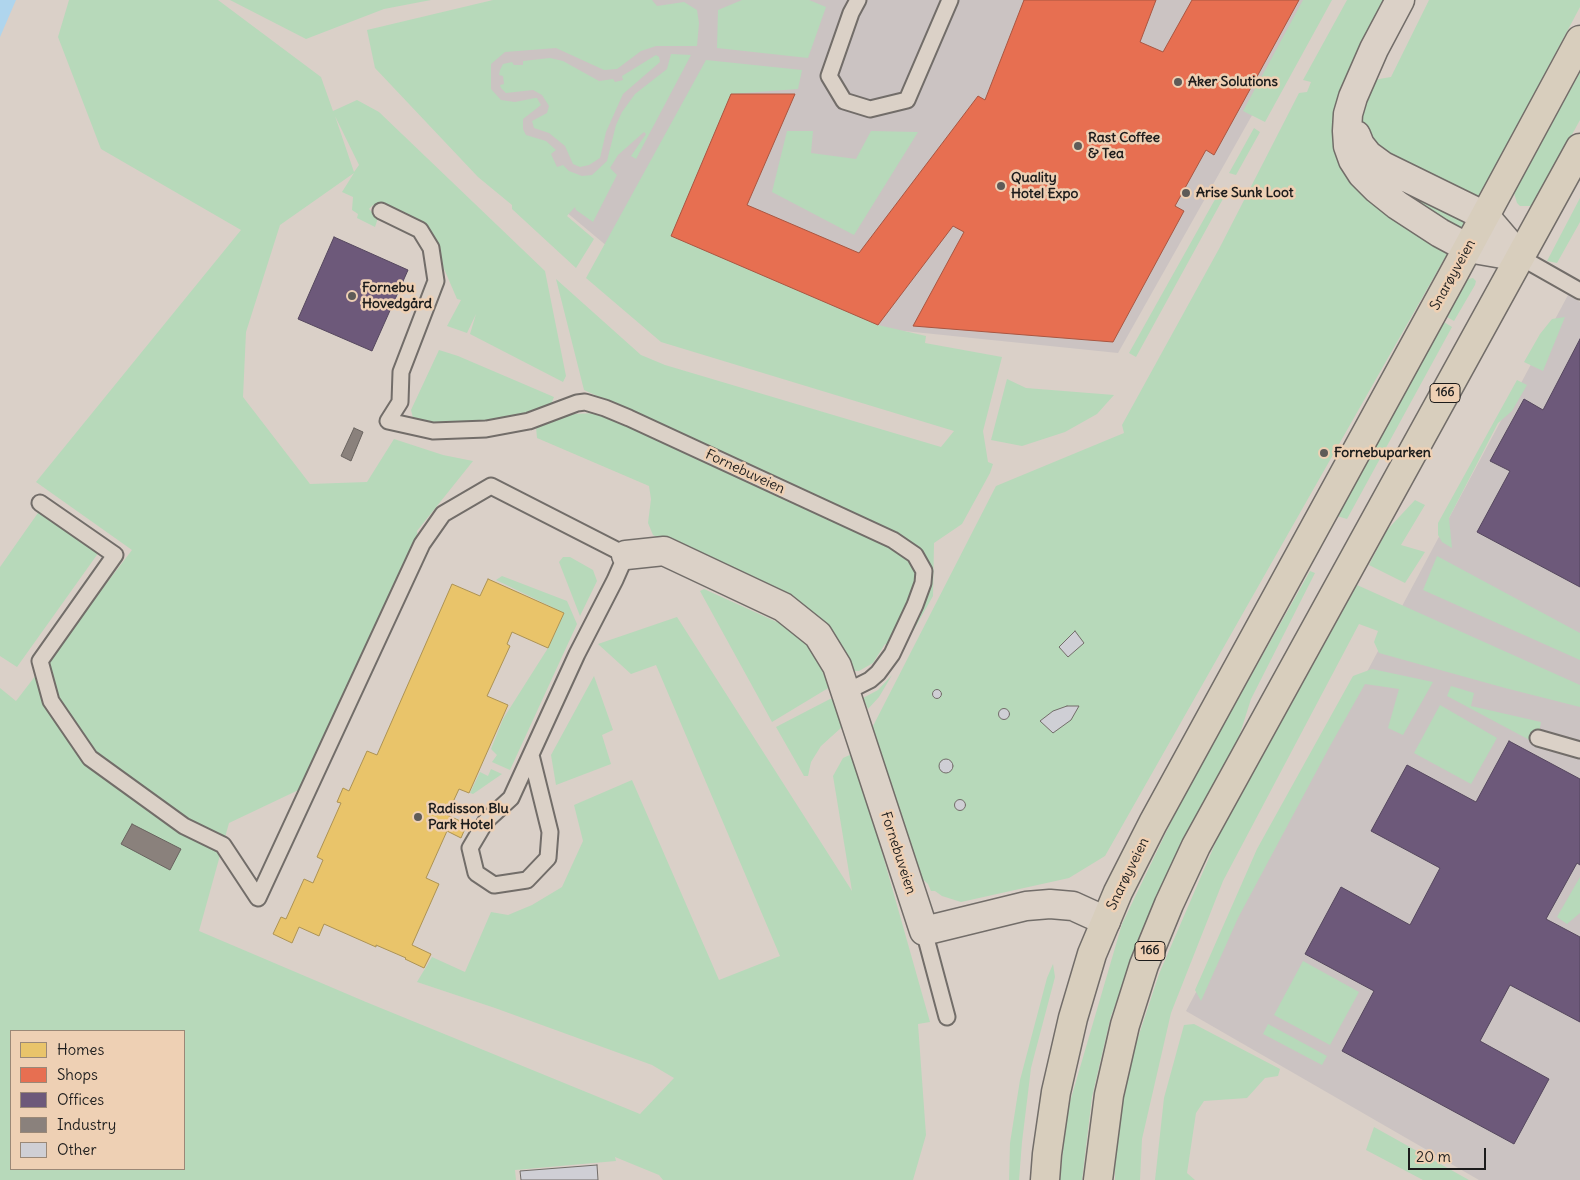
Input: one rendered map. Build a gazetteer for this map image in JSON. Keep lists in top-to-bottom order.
{
  "streets": {
    "main road": ["Snarøyveien", "166"],
    "street": ["Fornebuveien"]
  },
  "places": [
    "Aker Solutions",
    "Rast Coffee & Tea",
    "Quality Hotel Expo",
    "Arise Sunk Loot",
    "Fornebu Hovedgård",
    "Fornebuparken",
    "Radisson Blu Park Hotel"
  ],
  "legend": [
    "Homes",
    "Shops",
    "Offices",
    "Industry",
    "Other"
  ],
  "scale_bar": "20 m"
}
